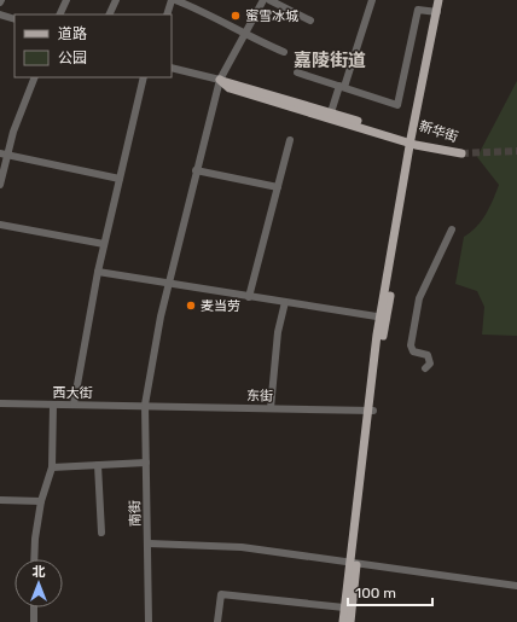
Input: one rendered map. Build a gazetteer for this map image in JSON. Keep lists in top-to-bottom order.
{
  "streets": {
    "main road": ["新华街"],
    "street": ["西大街", "东街", "南街"]
  },
  "crossings": [
    ["新华街", "南街"],
    ["西大街", "东街"],
    ["西大街", "南街"],
    ["东街", "南街"]
  ],
  "districts": ["嘉陵街道"],
  "places": ["蜜雪冰城", "麦当劳"],
  "legend": ["道路", "公园"],
  "scale_bar": "100 m",
  "north": "top"
}
